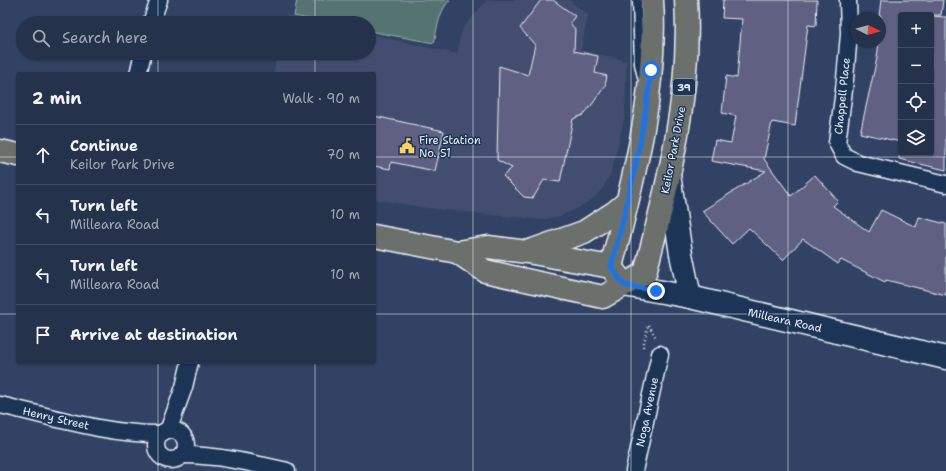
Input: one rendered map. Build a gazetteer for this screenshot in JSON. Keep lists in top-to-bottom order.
{
  "streets": {
    "main road": ["39", "Keilor Park Drive", "Milleara Road"],
    "street": ["Chappell Place", "Noga Avenue", "Henry Street"]
  },
  "crossings": [
    ["39", "Keilor Park Drive"],
    ["39", "Milleara Road"],
    ["Keilor Park Drive", "Milleara Road"]
  ],
  "places": {
    "public building": ["Fire Station No. 51"]
  },
  "north": "right",
  "page": {
    "map_buttons": ["+", "−"],
    "search": "Search here",
    "heading": ["2 min", "Walk · 90 m"],
    "list": [
      ["Continue", "Keilor Park Drive", "70 m"],
      ["Turn left", "Milleara Road", "10 m"],
      ["Turn left", "Milleara Road", "10 m"],
      "Arrive at destination"
    ]
  }
}
